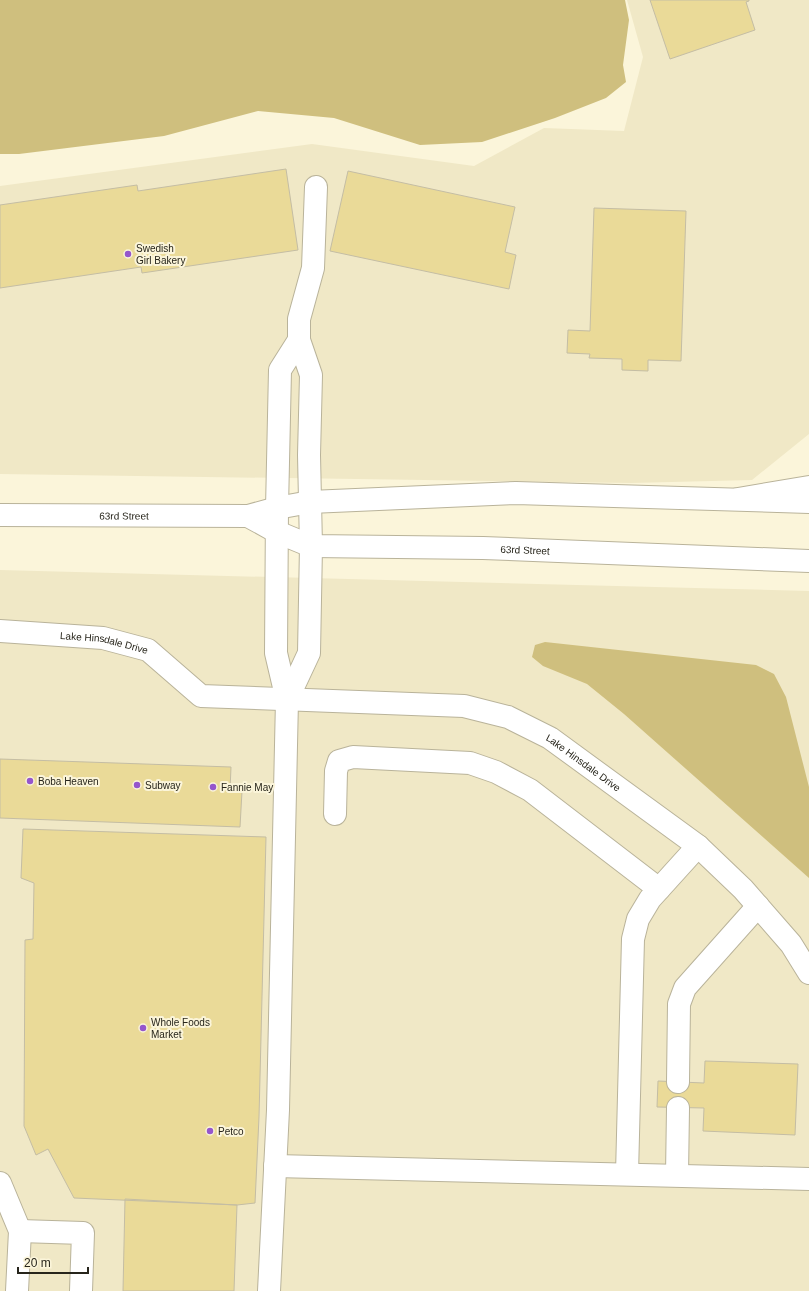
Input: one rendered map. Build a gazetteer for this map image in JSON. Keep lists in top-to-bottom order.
{
  "streets": {
    "main road": ["63rd Street", "Lake Hinsdale Drive"]
  },
  "places": [
    "Swedish Girl Bakery",
    "Boba Heaven",
    "Subway",
    "Fannie May",
    "Whole Foods Market",
    "Petco"
  ],
  "scale_bar": "20 m"
}
